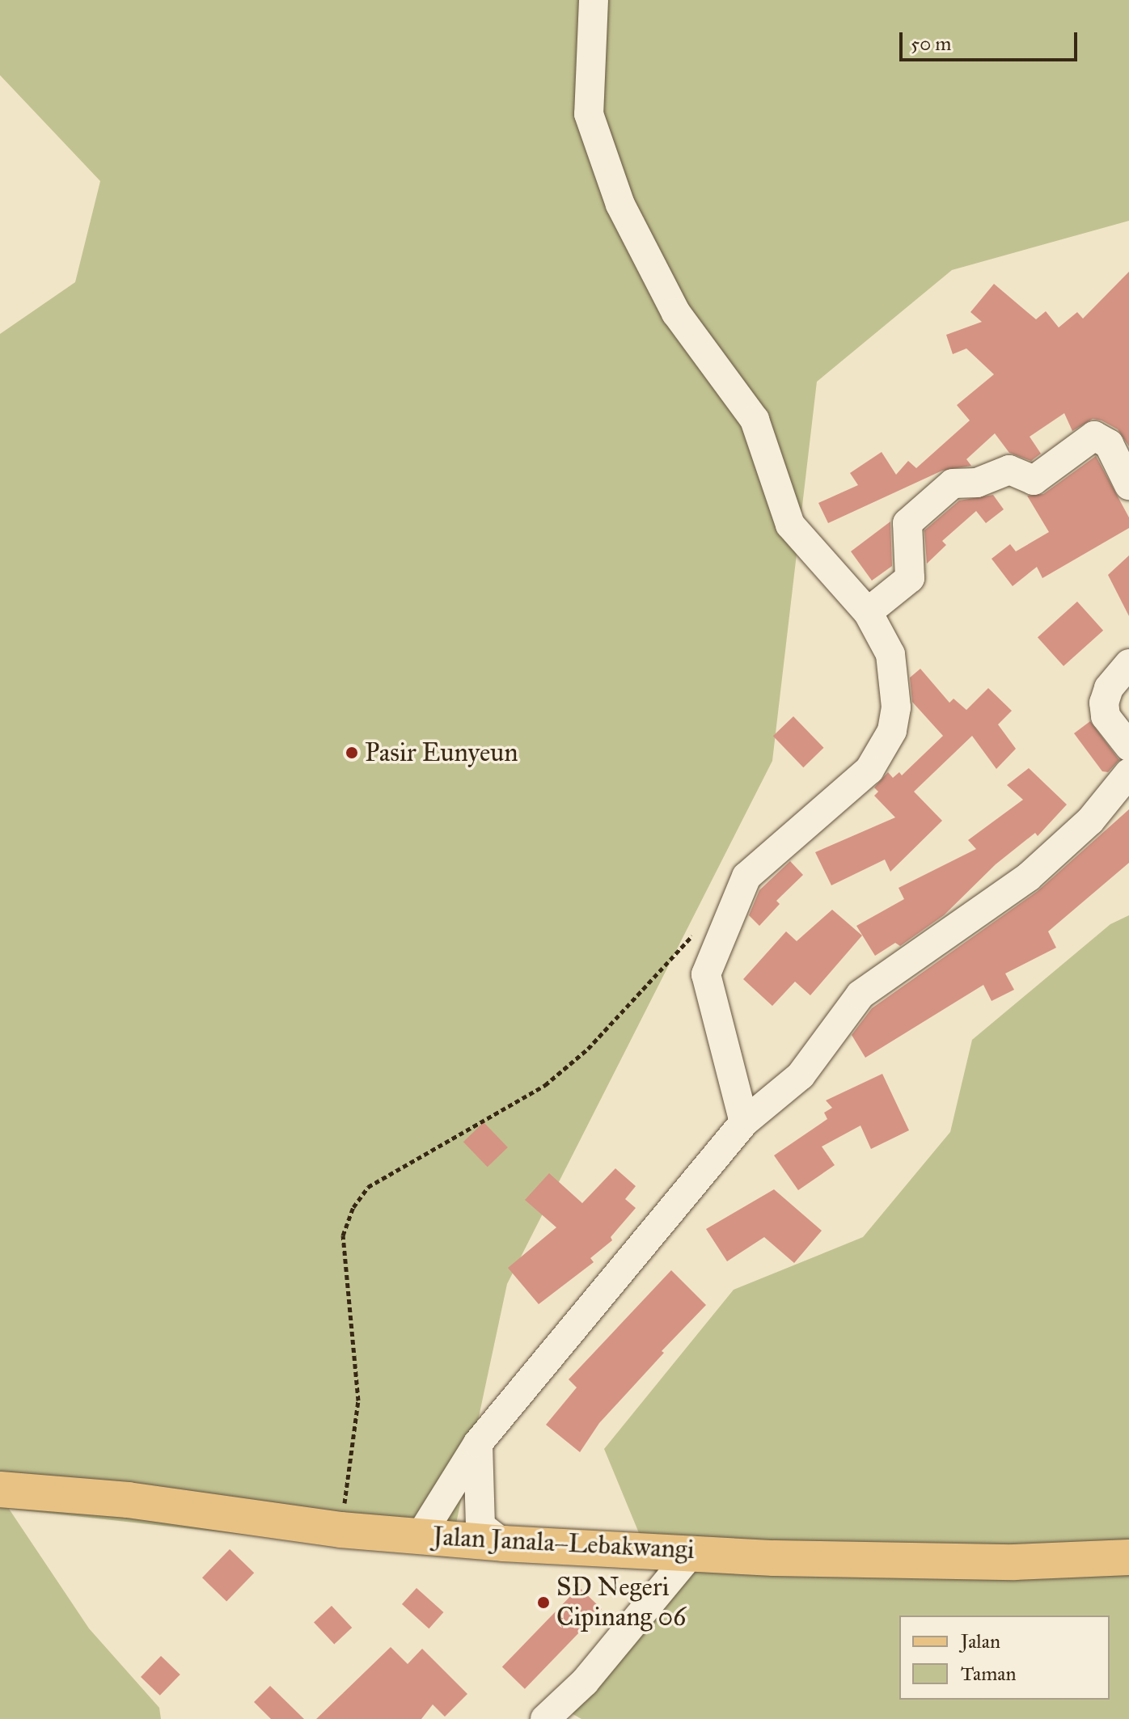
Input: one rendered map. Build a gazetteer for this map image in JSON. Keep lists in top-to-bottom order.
{
  "streets": {
    "main road": ["Jalan Janala–Lebakwangi"]
  },
  "places": ["Pasir Eunyeun", "SD Negeri Cipinang 06"],
  "legend": ["Jalan", "Taman"],
  "scale_bar": "50 m"
}
